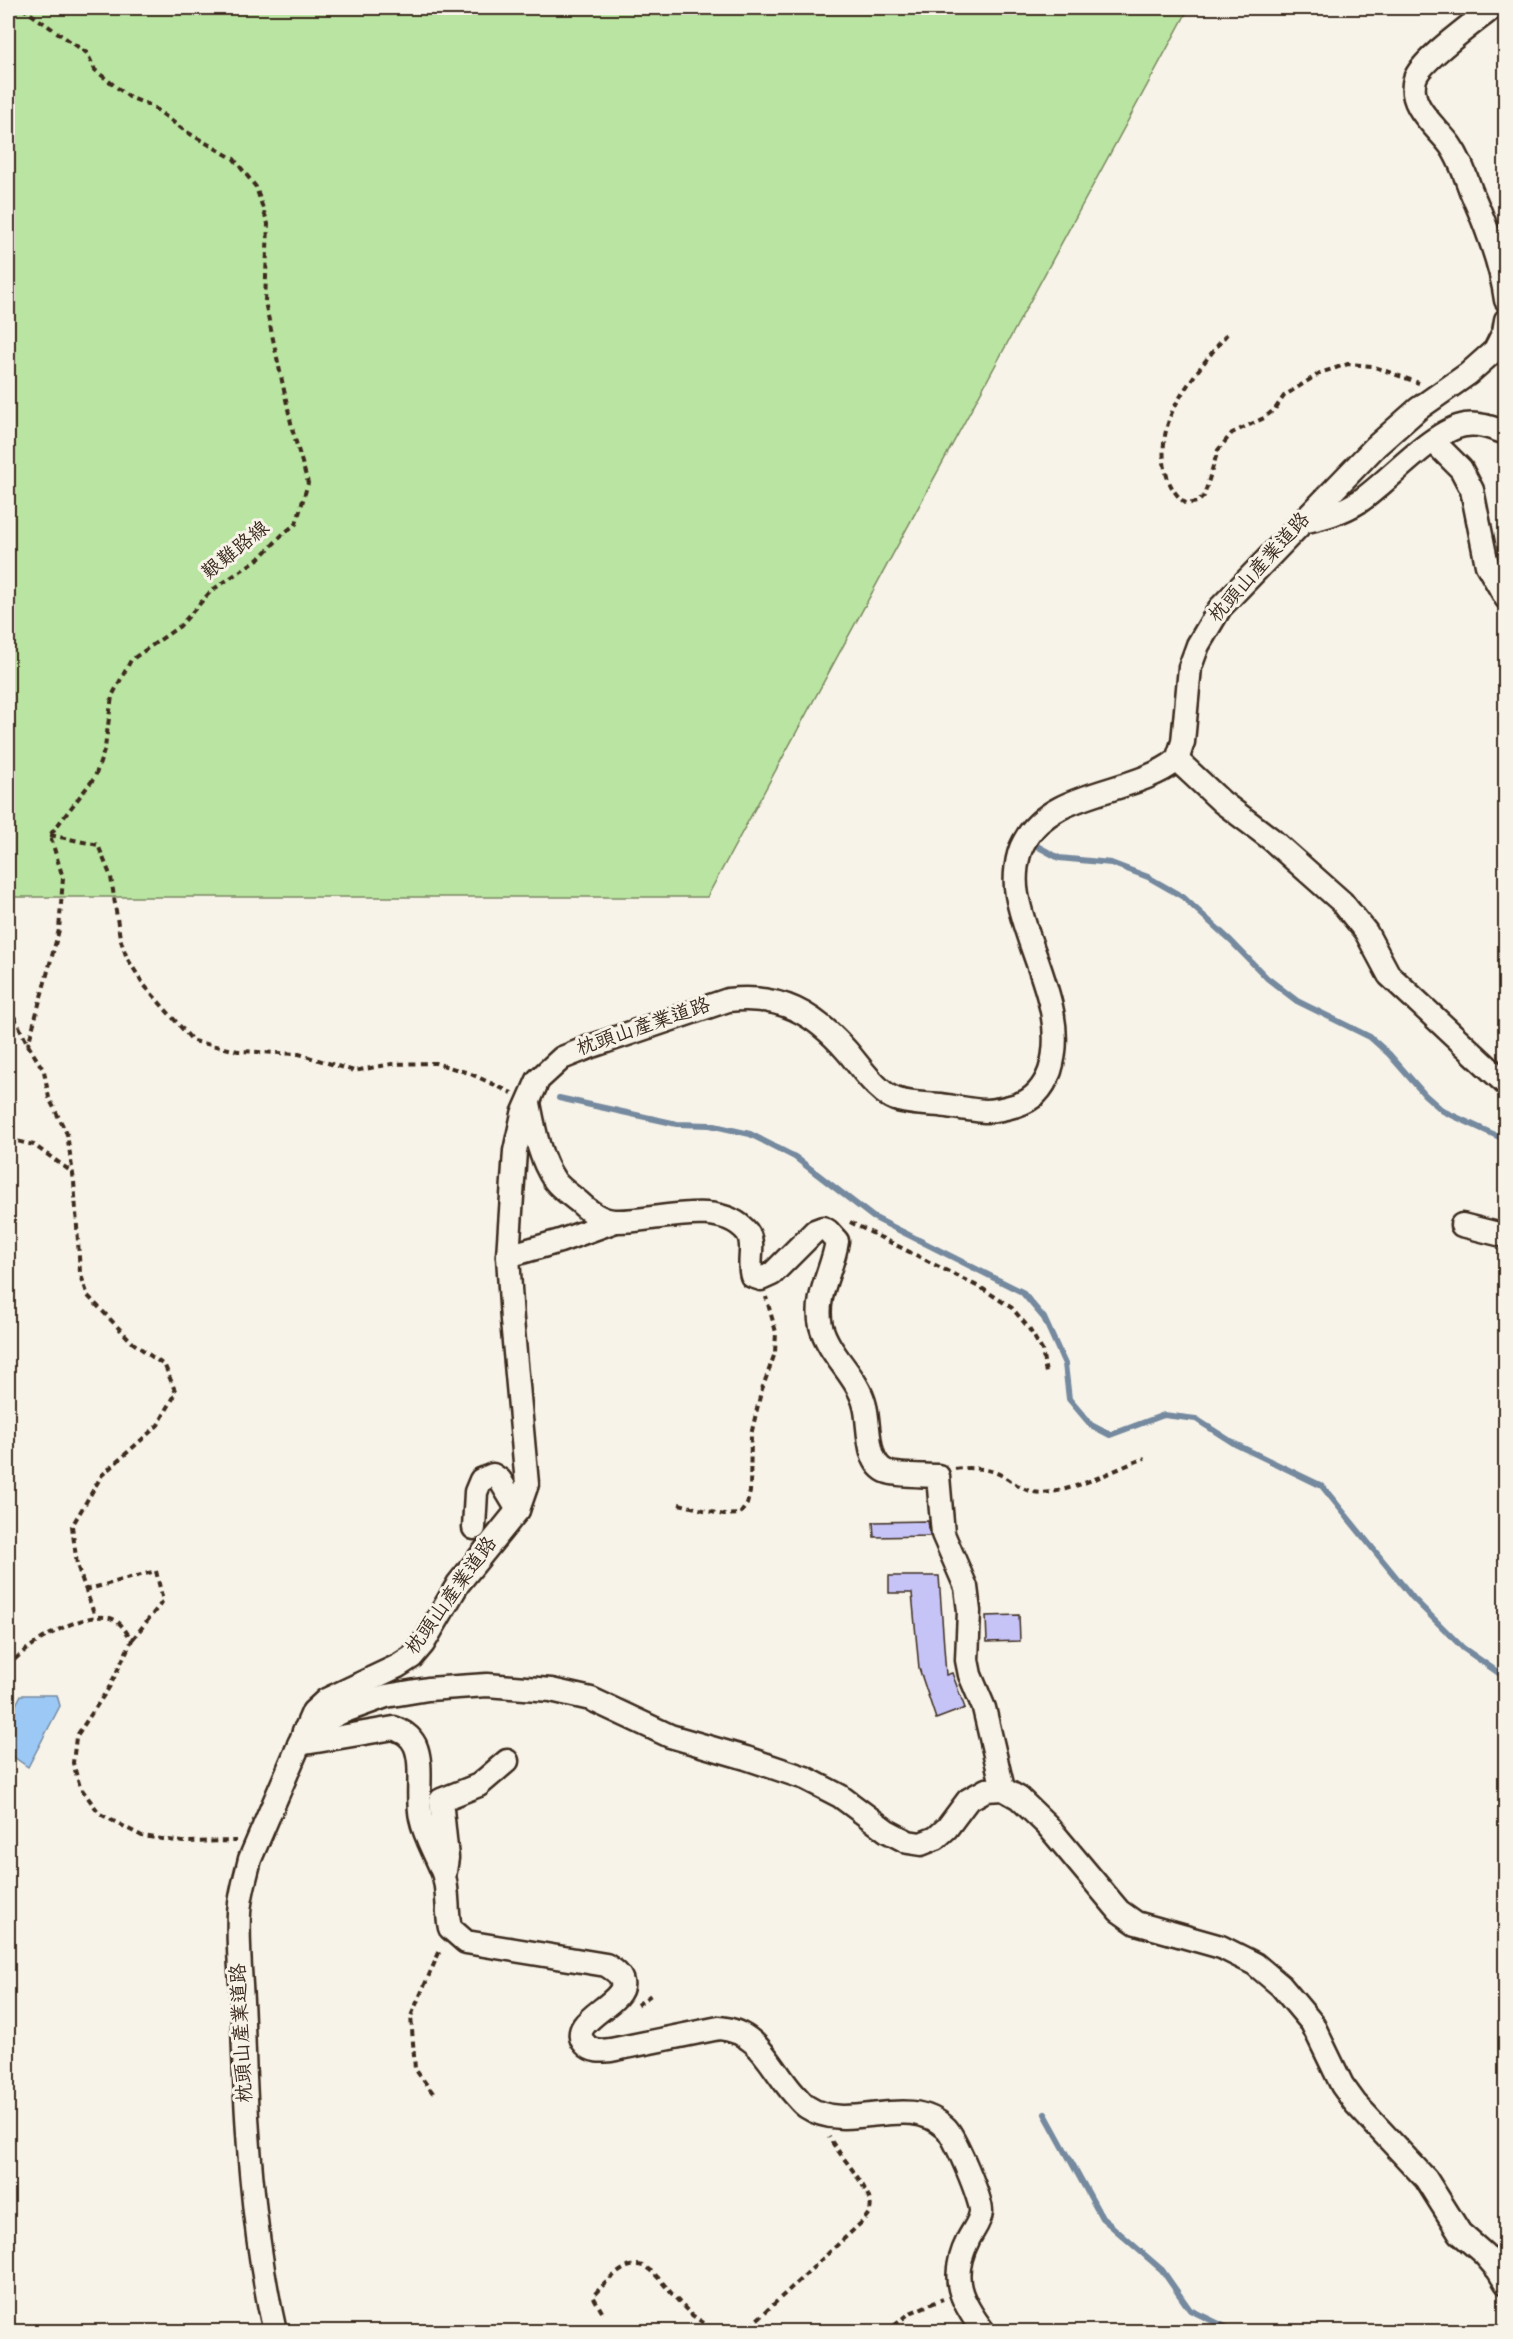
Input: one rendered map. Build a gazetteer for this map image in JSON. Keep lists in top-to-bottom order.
{
  "streets": {
    "street": ["枕頭山產業道路"],
    "path": ["艱難路線"]
  }
}
